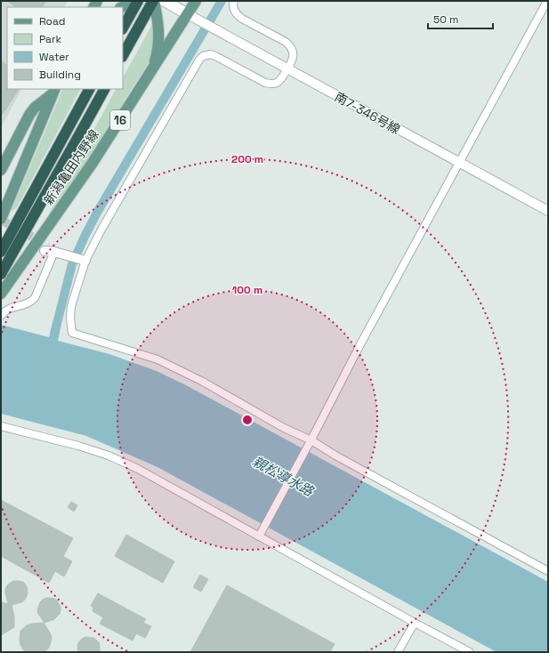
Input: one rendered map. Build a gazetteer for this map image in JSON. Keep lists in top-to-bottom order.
{
  "streets": {
    "main road": ["16", "新潟亀田内野線"],
    "street": ["南7-346号線"]
  },
  "crossings": [
    ["南7-346号線", "新潟亀田内野線"]
  ],
  "water": ["親松導水路"],
  "legend": [
    "Road",
    "Park",
    "Water",
    "Building"
  ],
  "scale_bar": "50 m",
  "rings": ["200 m", "100 m"]
}
